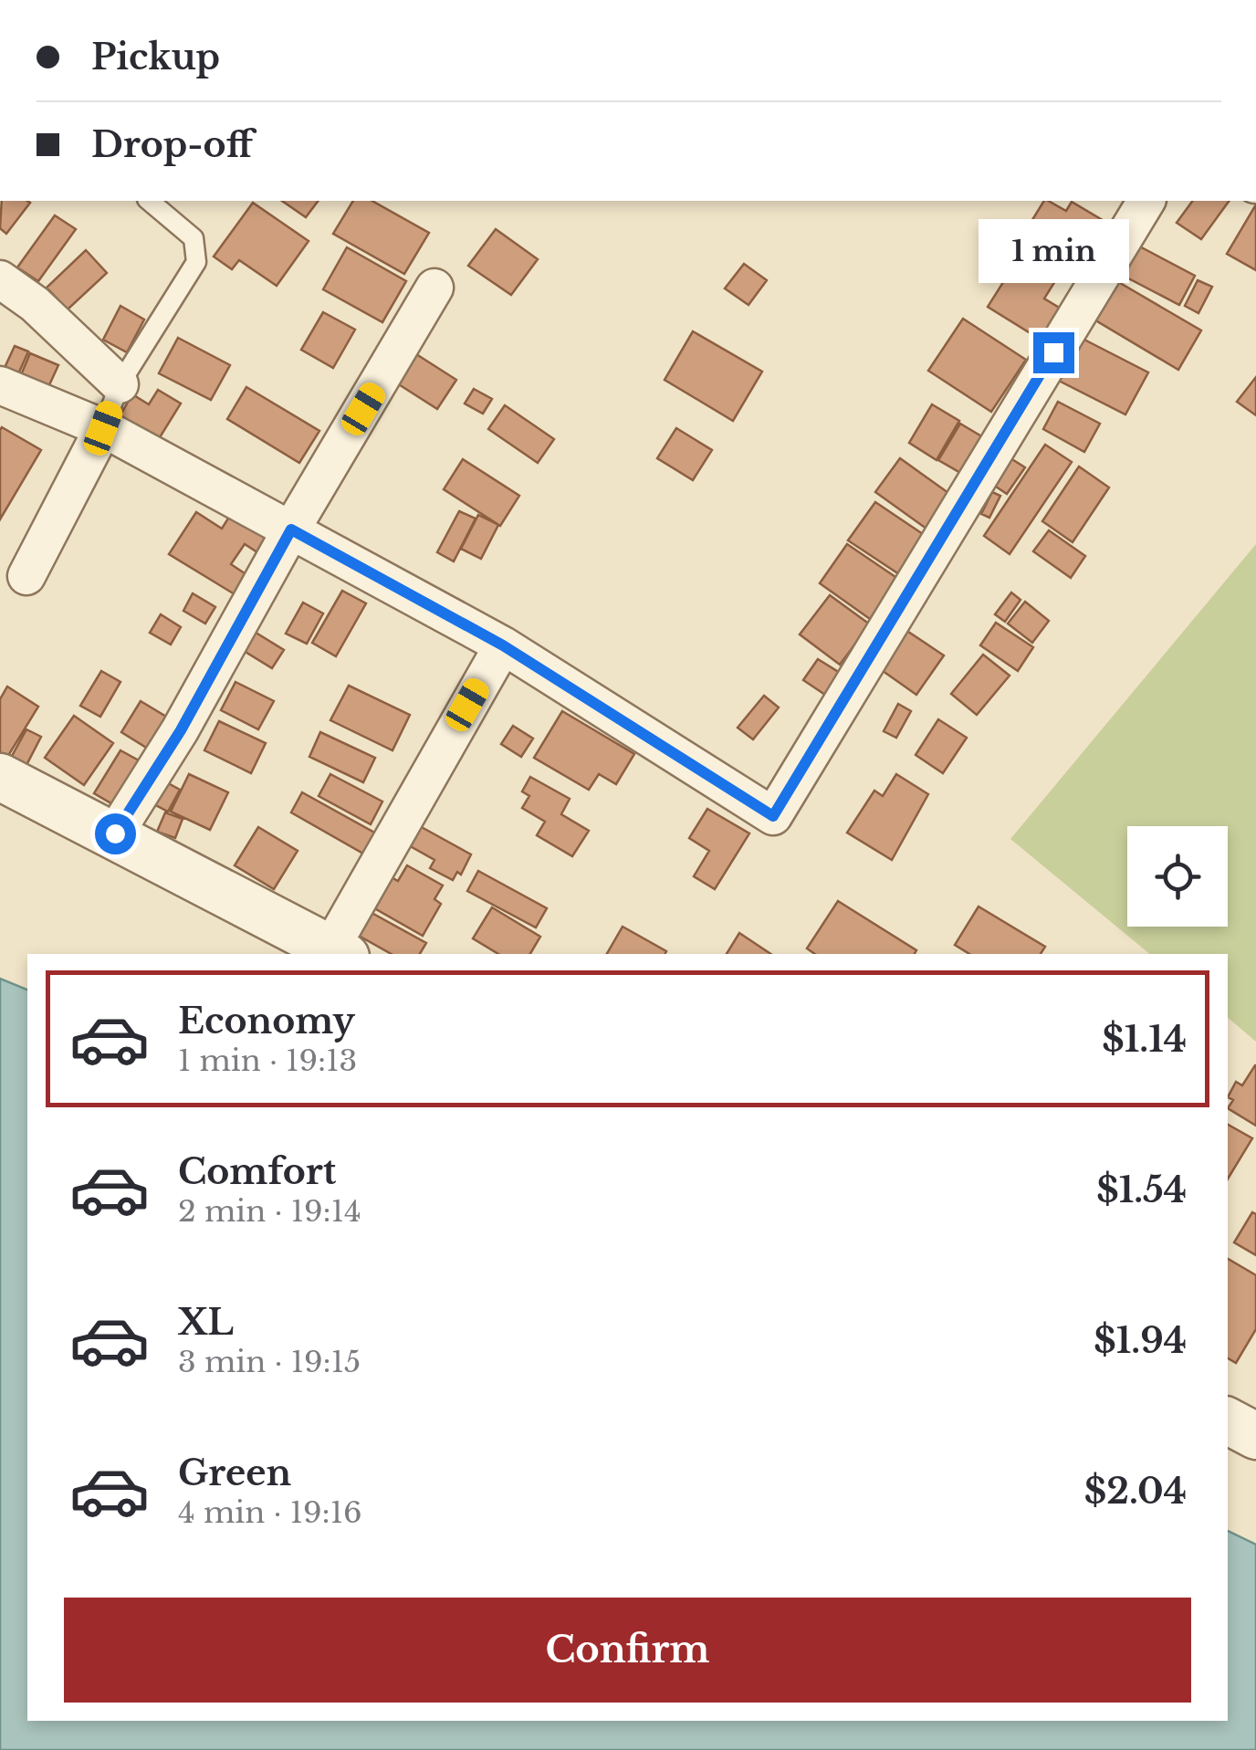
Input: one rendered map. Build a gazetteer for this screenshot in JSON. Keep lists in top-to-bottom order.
{
  "page": {
    "banner": ["Pickup", "Drop-off"],
    "bubble": "1 min",
    "list": [
      {
        "name": "Economy",
        "note": "1 min · 19:13",
        "value": "$1.14"
      },
      {
        "name": "Comfort",
        "note": "2 min · 19:14",
        "value": "$1.54"
      },
      {
        "name": "XL",
        "note": "3 min · 19:15",
        "value": "$1.94"
      },
      {
        "name": "Green",
        "note": "4 min · 19:16",
        "value": "$2.04"
      }
    ],
    "buttons": "Confirm"
  }
}
